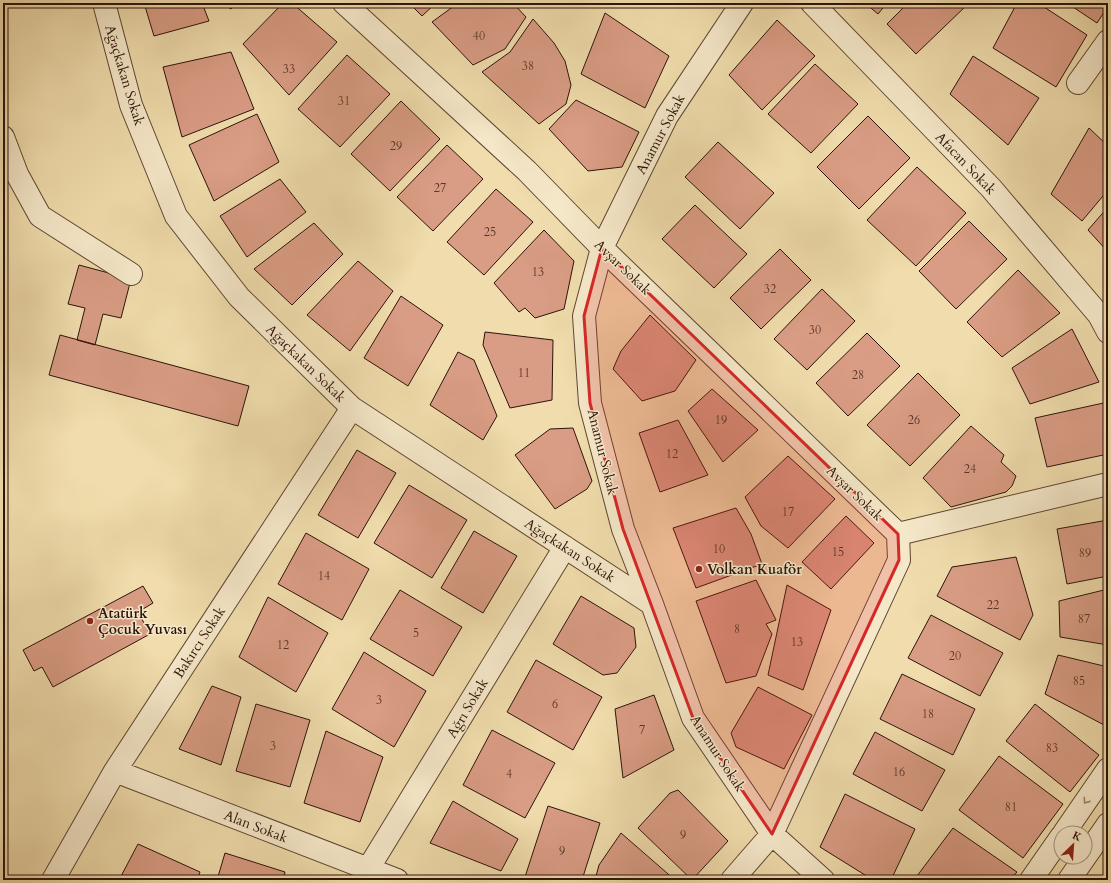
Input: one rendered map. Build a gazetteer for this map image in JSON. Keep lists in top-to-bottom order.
{
  "streets": {
    "street": [
      "Ağaçkakan Sokak",
      "Anamur Sokak",
      "Afacan Sokak",
      "Avşar Sokak",
      "Bakırcı Sokak",
      "Ağrı Sokak",
      "Alan Sokak"
    ]
  },
  "crossings": [
    ["Ağaçkakan Sokak", "Anamur Sokak"],
    ["Ağaçkakan Sokak", "Bakırcı Sokak"],
    ["Ağaçkakan Sokak", "Ağrı Sokak"],
    ["Anamur Sokak", "Avşar Sokak"],
    ["Bakırcı Sokak", "Alan Sokak"],
    ["Ağrı Sokak", "Alan Sokak"]
  ],
  "places": ["Volkan Kuaför", "Atatürk Çocuk Yuvası"],
  "house_numbers": [
    "40",
    "38",
    "33",
    "31",
    "29",
    "27",
    "25",
    "13",
    "32",
    "30",
    "11",
    "28",
    "19",
    "26",
    "12",
    "24",
    "17",
    "10",
    "15",
    "89",
    "14",
    "22",
    "87",
    "8",
    "5",
    "13",
    "12",
    "20",
    "85",
    "3",
    "6",
    "18",
    "7",
    "3",
    "83",
    "16",
    "4",
    "81",
    "9",
    "9"
  ],
  "north": "top right"
}
